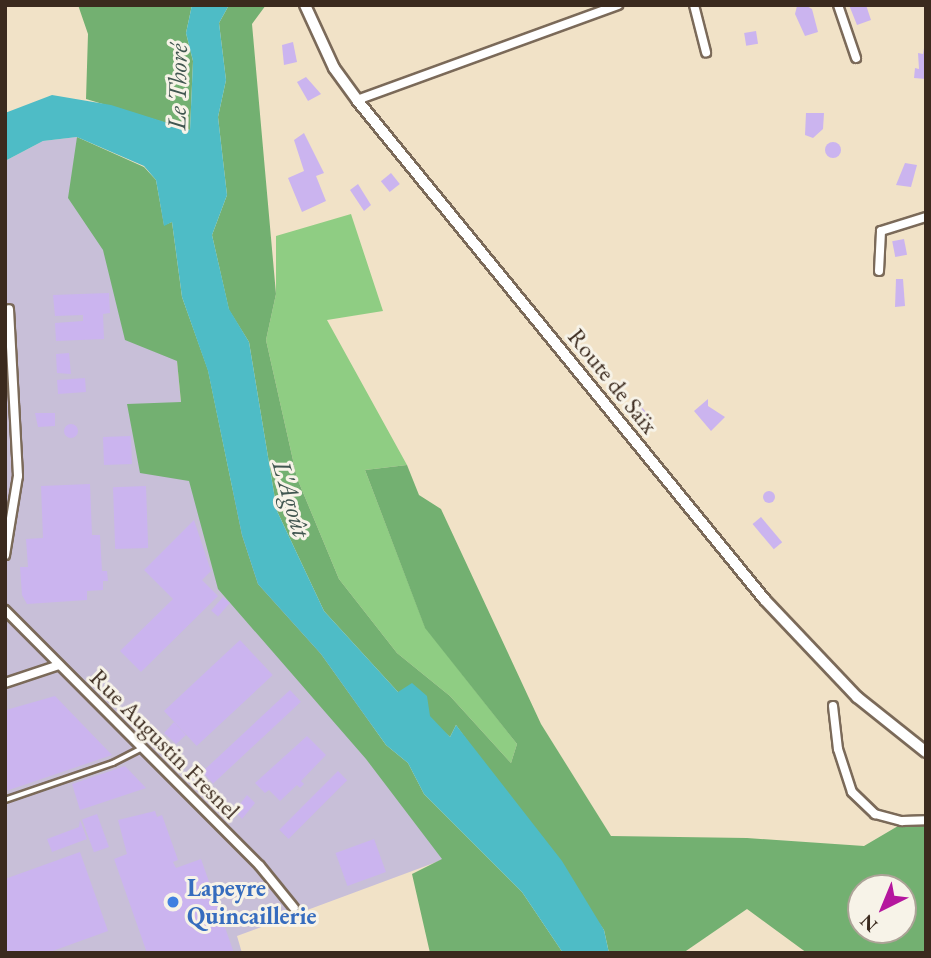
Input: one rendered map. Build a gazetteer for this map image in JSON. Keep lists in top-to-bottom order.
{
  "streets": {
    "street": ["Route de Saïx", "Rue Augustin Fresnel"]
  },
  "water": ["Le Thoré", "L'Agoût"],
  "places": ["Lapeyre Quincaillerie"],
  "north": "bottom left"
}
